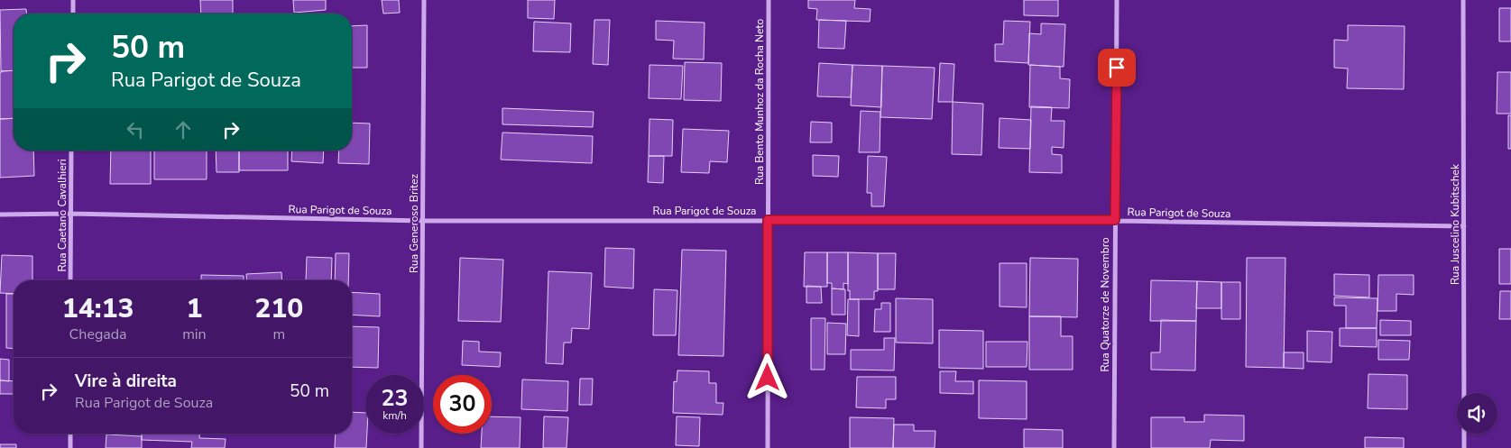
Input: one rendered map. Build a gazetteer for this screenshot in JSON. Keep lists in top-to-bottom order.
{
  "streets": {
    "street": [
      "Rua Bento Munhoz da Rocha Neto",
      "Rua Parigot de Souza",
      "Rua Caetano Cavalhieri",
      "Rua Generoso Britez",
      "Rua Juscelino Kubitschek",
      "Rua Quatorze de Novembro"
    ]
  },
  "crossings": [
    ["Rua Bento Munhoz da Rocha Neto", "Rua Parigot de Souza"],
    ["Rua Parigot de Souza", "Rua Caetano Cavalhieri"],
    ["Rua Parigot de Souza", "Rua Generoso Britez"],
    ["Rua Parigot de Souza", "Rua Juscelino Kubitschek"],
    ["Rua Parigot de Souza", "Rua Quatorze de Novembro"]
  ],
  "page": {
    "turn": ["50 m", "Rua Parigot de Souza"],
    "eta": [
      "14:13",
      "Chegada",
      "1",
      "min",
      "210",
      "m"
    ],
    "list": [
      {
        "name": "Vire à direita",
        "note": "Rua Parigot de Souza",
        "value": "50 m"
      }
    ],
    "speed": "23 km/h",
    "limit": "30"
  }
}
